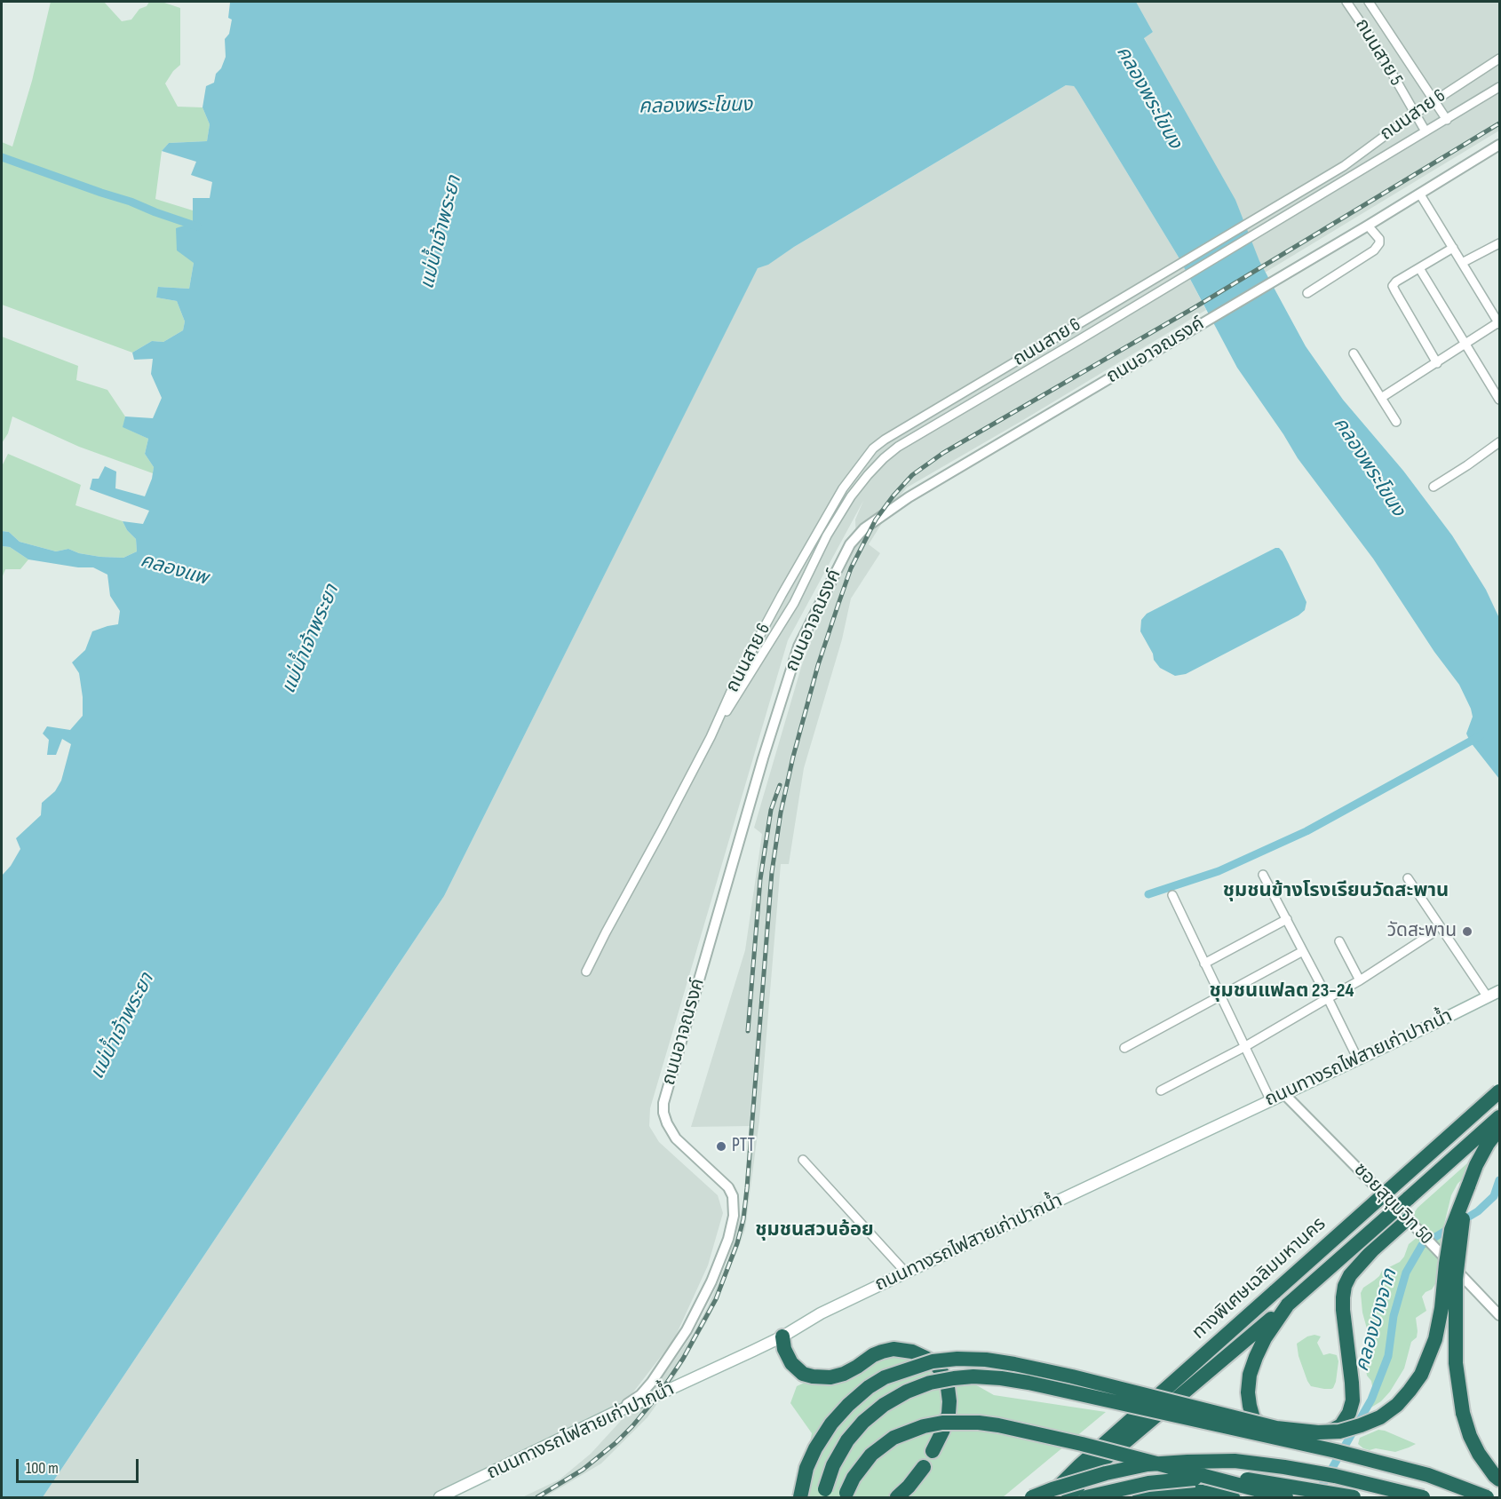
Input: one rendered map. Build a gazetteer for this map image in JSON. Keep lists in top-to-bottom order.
{
  "streets": {
    "highway": ["ทางพิเศษเฉลิมมหานคร"],
    "main road": ["ถนนทางรถไฟสายเก่าปากน้ำ"],
    "street": [
      "ถนนสาย 5",
      "ถนนสาย 6",
      "ถนนอาจณรงค์",
      "ซอยสุขุมวิท 50"
    ]
  },
  "crossings": [
    ["ถนนสาย 5", "ถนนสาย 6"],
    ["ถนนอาจณรงค์", "ถนนทางรถไฟสายเก่าปากน้ำ"],
    ["ถนนทางรถไฟสายเก่าปากน้ำ", "ซอยสุขุมวิท 50"]
  ],
  "districts": ["ชุมชนข้างโรงเรียนวัดสะพาน", "ชุมชนแฟลต 23-24", "ชุมชนสวนอ้อย"],
  "water": [
    "คลองพระโขนง",
    "แม่น้ำเจ้าพระยา",
    "คลองแพ",
    "คลองบางจาก"
  ],
  "places": ["วัดสะพาน", "PTT"],
  "scale_bar": "100 m"
}
